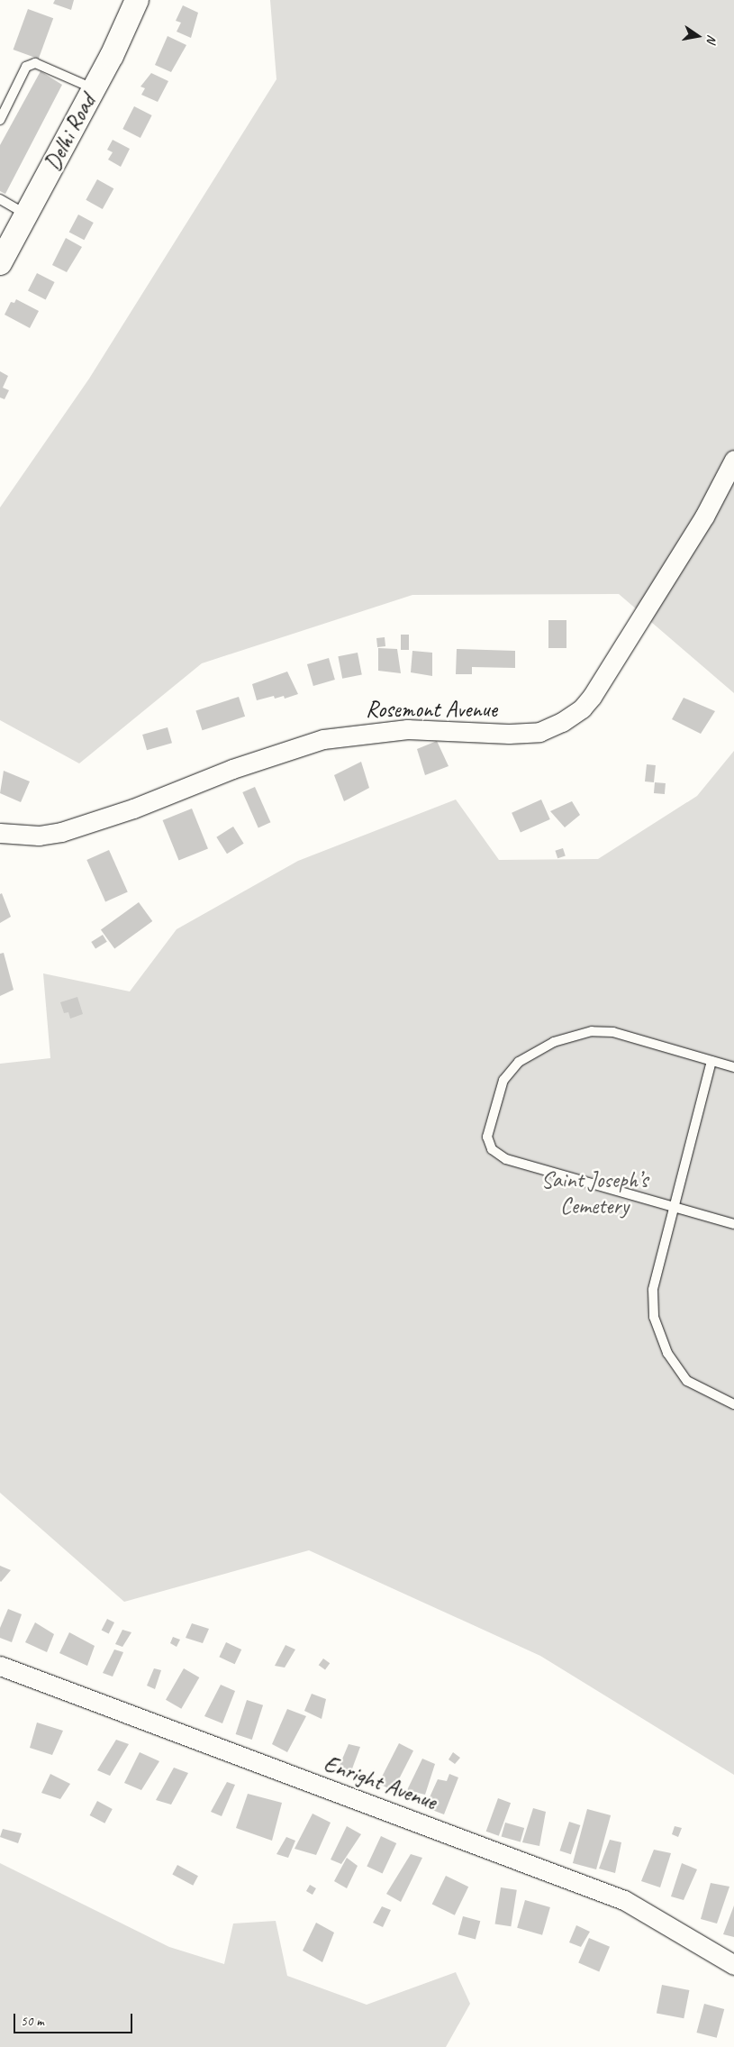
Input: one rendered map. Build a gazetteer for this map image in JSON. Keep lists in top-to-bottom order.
{
  "streets": {
    "street": ["Delhi Road", "Rosemont Avenue", "Enright Avenue"]
  },
  "parks": ["Saint Joseph’s Cemetery"],
  "scale_bar": "50 m",
  "north": "right"
}
